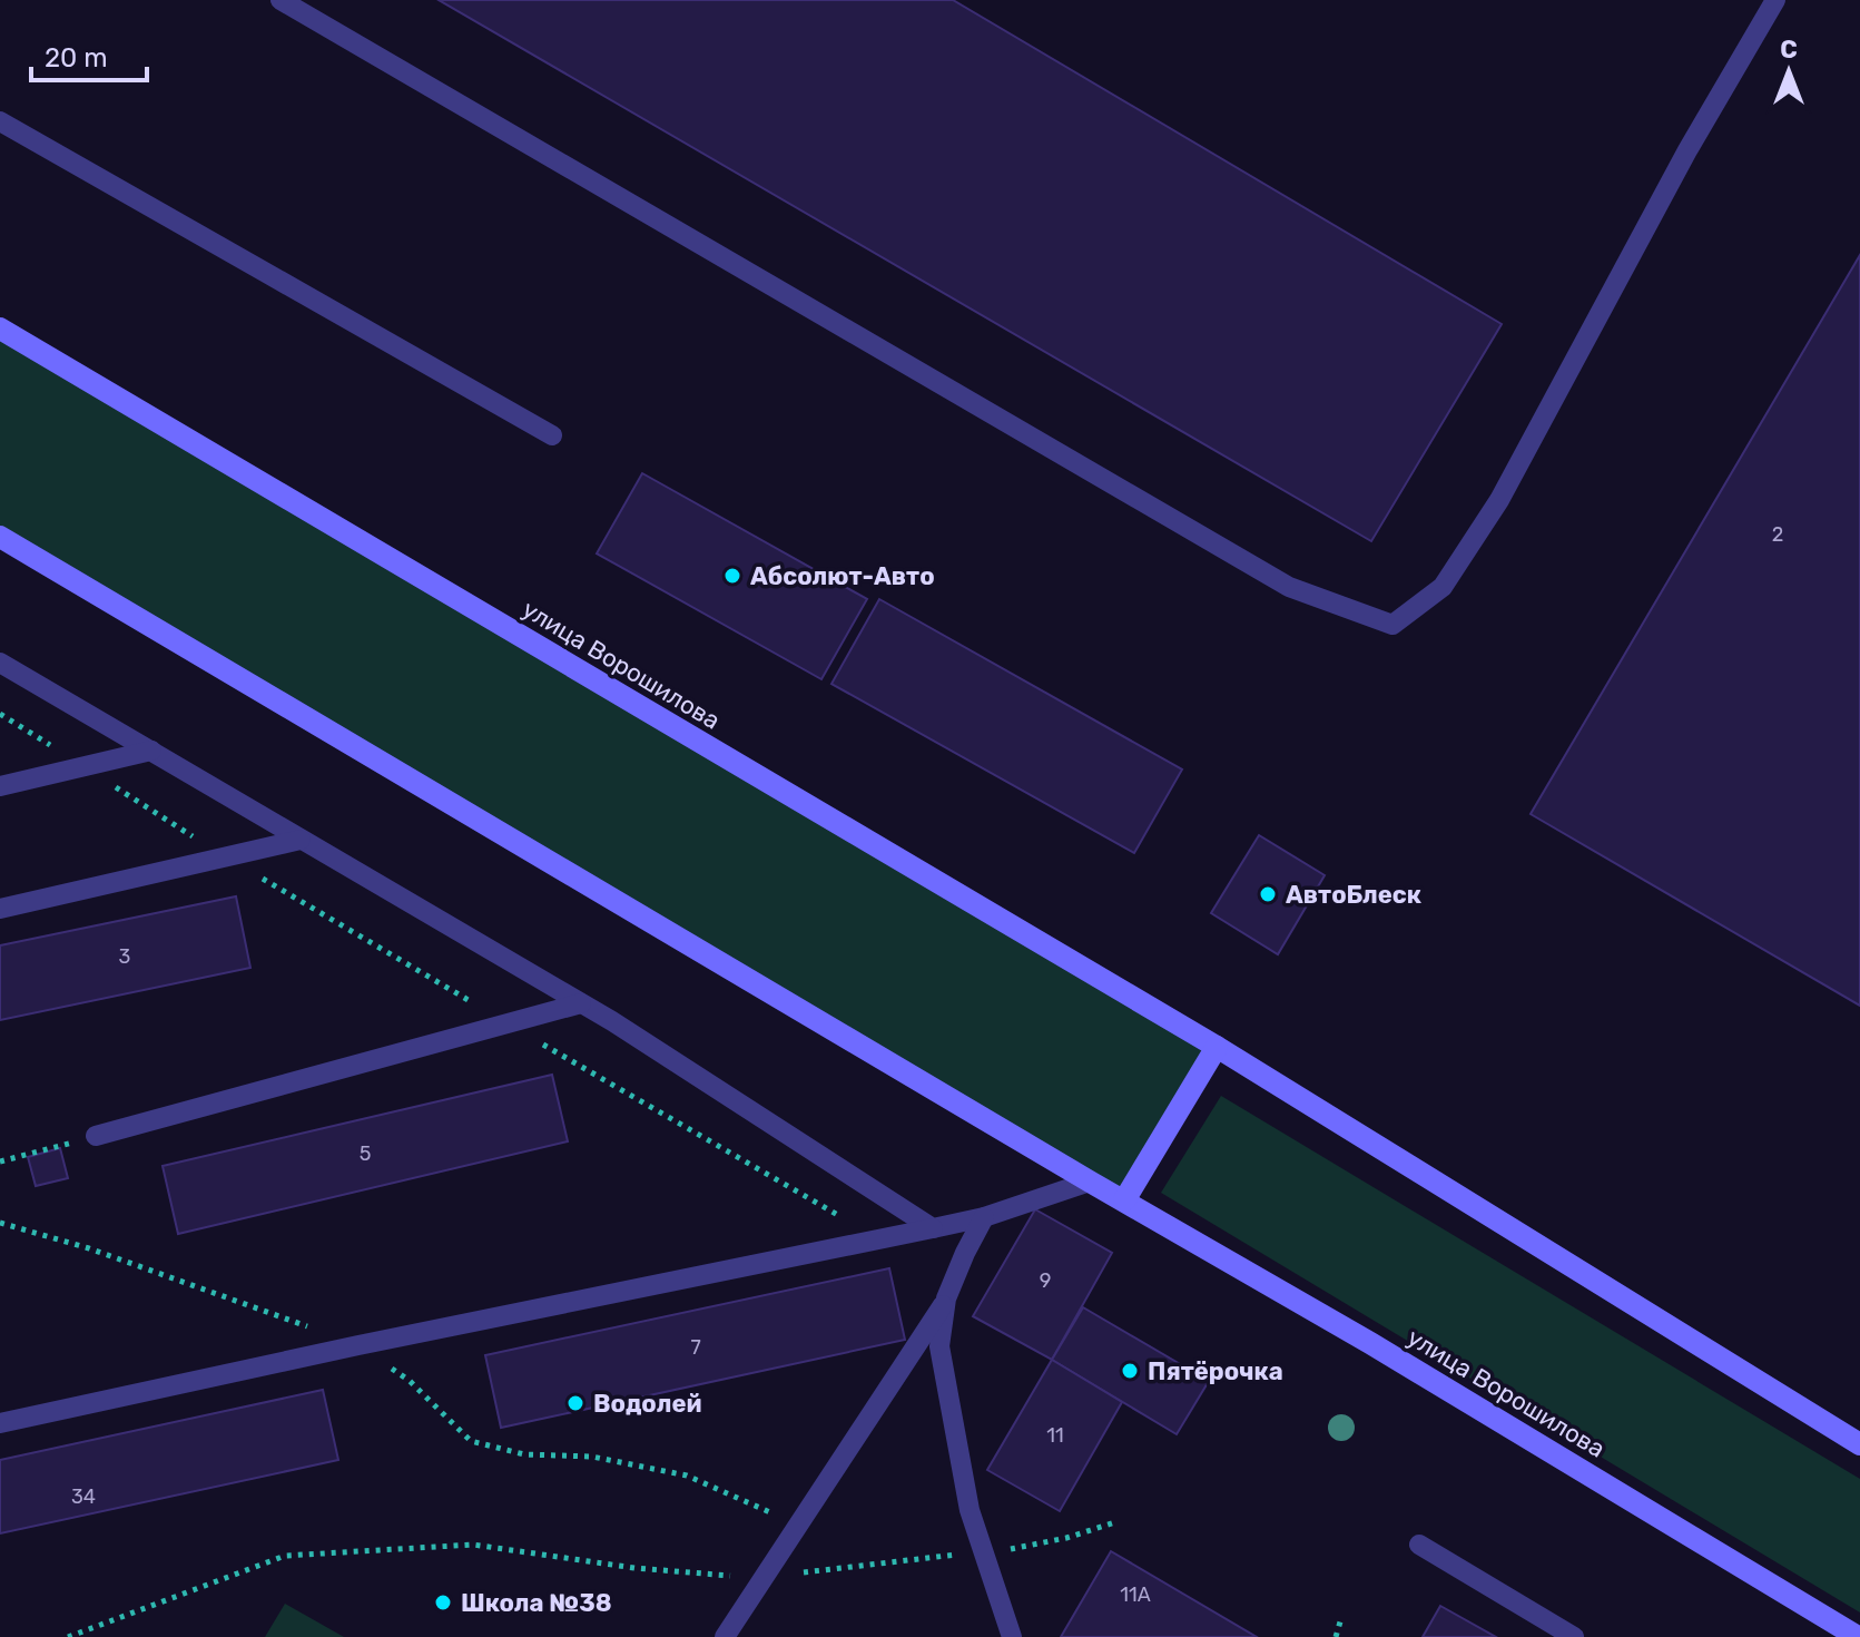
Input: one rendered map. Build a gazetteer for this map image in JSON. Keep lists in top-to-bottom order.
{
  "streets": {
    "main road": ["улица Ворошилова"]
  },
  "places": [
    "Абсолют-Авто",
    "АвтоБлеск",
    "Пятёрочка",
    "Водолей",
    "Школа №38"
  ],
  "house_numbers": [
    "2",
    "3",
    "5",
    "9",
    "7",
    "11",
    "34",
    "11А"
  ],
  "scale_bar": "20 m",
  "north": "top"
}
